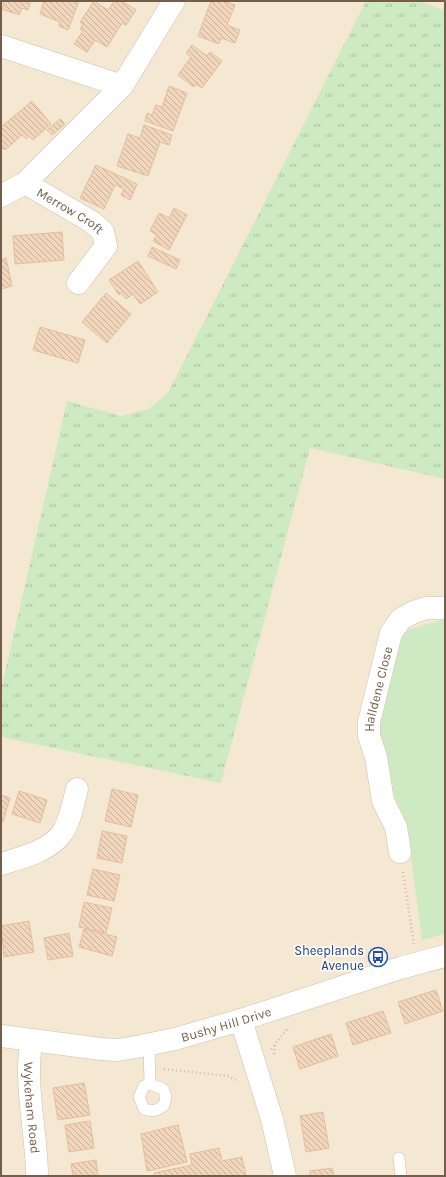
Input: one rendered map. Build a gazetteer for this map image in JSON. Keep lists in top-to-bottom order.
{
  "streets": {
    "street": [
      "Merrow Croft",
      "Halldene Close",
      "Bushy Hill Drive",
      "Wykeham Road"
    ]
  },
  "crossings": [
    ["Bushy Hill Drive", "Wykeham Road"]
  ],
  "places": {
    "bus stop": ["Sheeplands Avenue"]
  }
}
